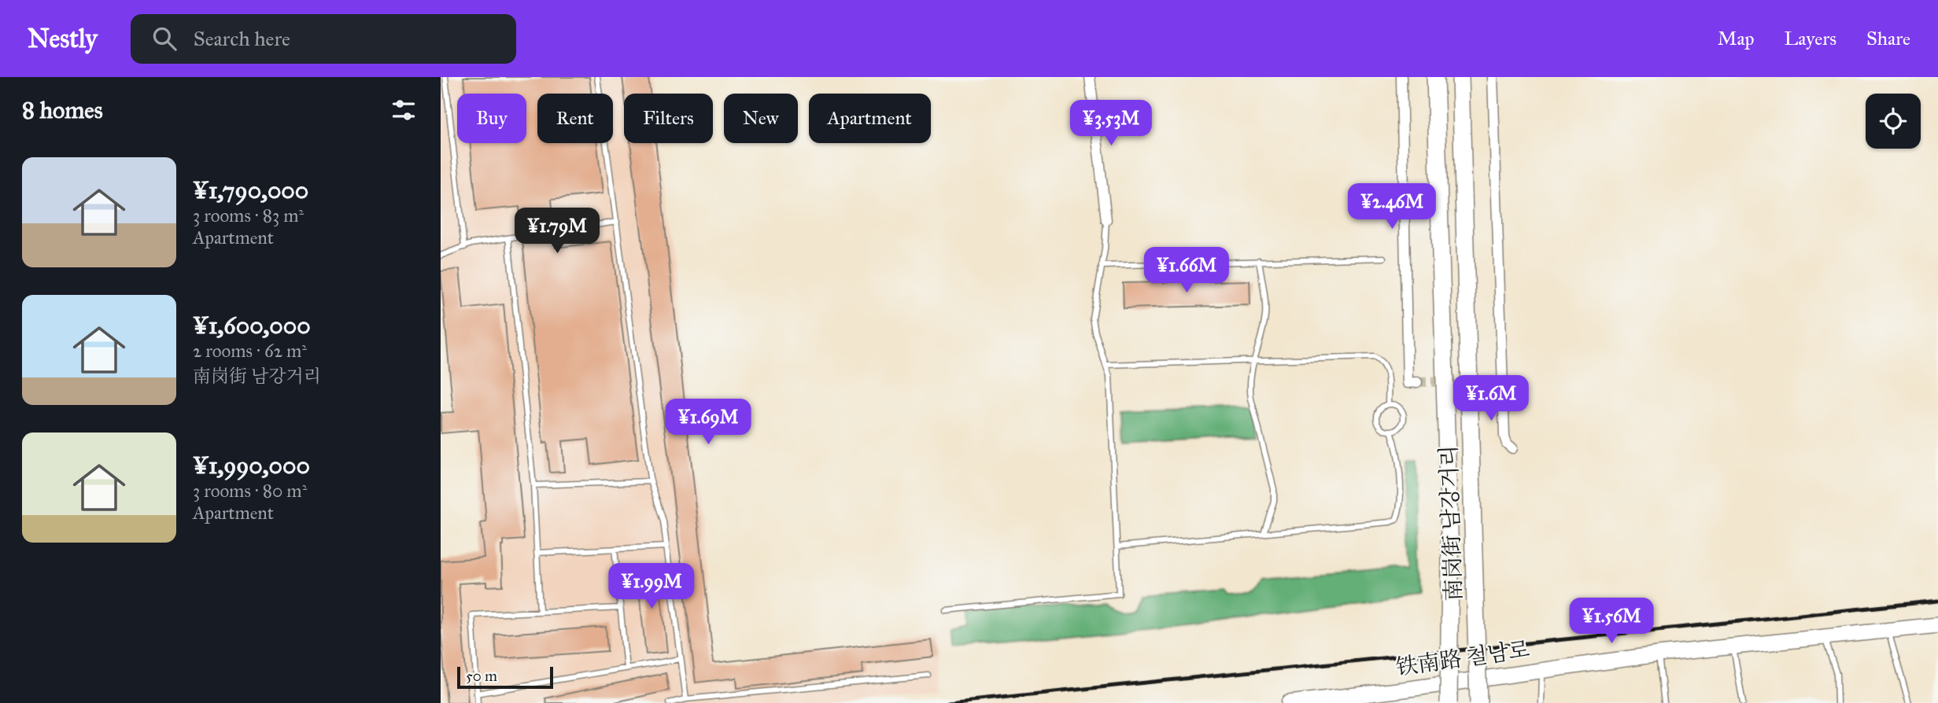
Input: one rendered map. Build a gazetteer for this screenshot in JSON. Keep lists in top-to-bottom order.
{
  "streets": {
    "main road": ["南岗街 남강거리"],
    "street": ["铁南路 철남로"]
  },
  "scale_bar": "50 m",
  "page": {
    "header": "Nestly",
    "search": "Search here",
    "nav": ["Map", "Layers", "Share"],
    "heading": "8 homes",
    "chip": [
      "Buy",
      "Rent",
      "Filters",
      "New",
      "Apartment"
    ],
    "price": [
      "¥3.53M",
      "¥2.46M",
      "¥1.79M",
      "¥1.66M",
      "¥1.6M",
      "¥1.69M",
      "¥1.99M",
      "¥1.56M"
    ],
    "list": [
      {
        "name": "¥1,790,000",
        "note": "3 rooms · 83 m² · Apartment"
      },
      {
        "name": "¥1,600,000",
        "note": "2 rooms · 62 m² · 南岗街 남강거리"
      },
      {
        "name": "¥1,990,000",
        "note": "3 rooms · 80 m² · Apartment"
      }
    ],
    "scale": "50 m"
  }
}
